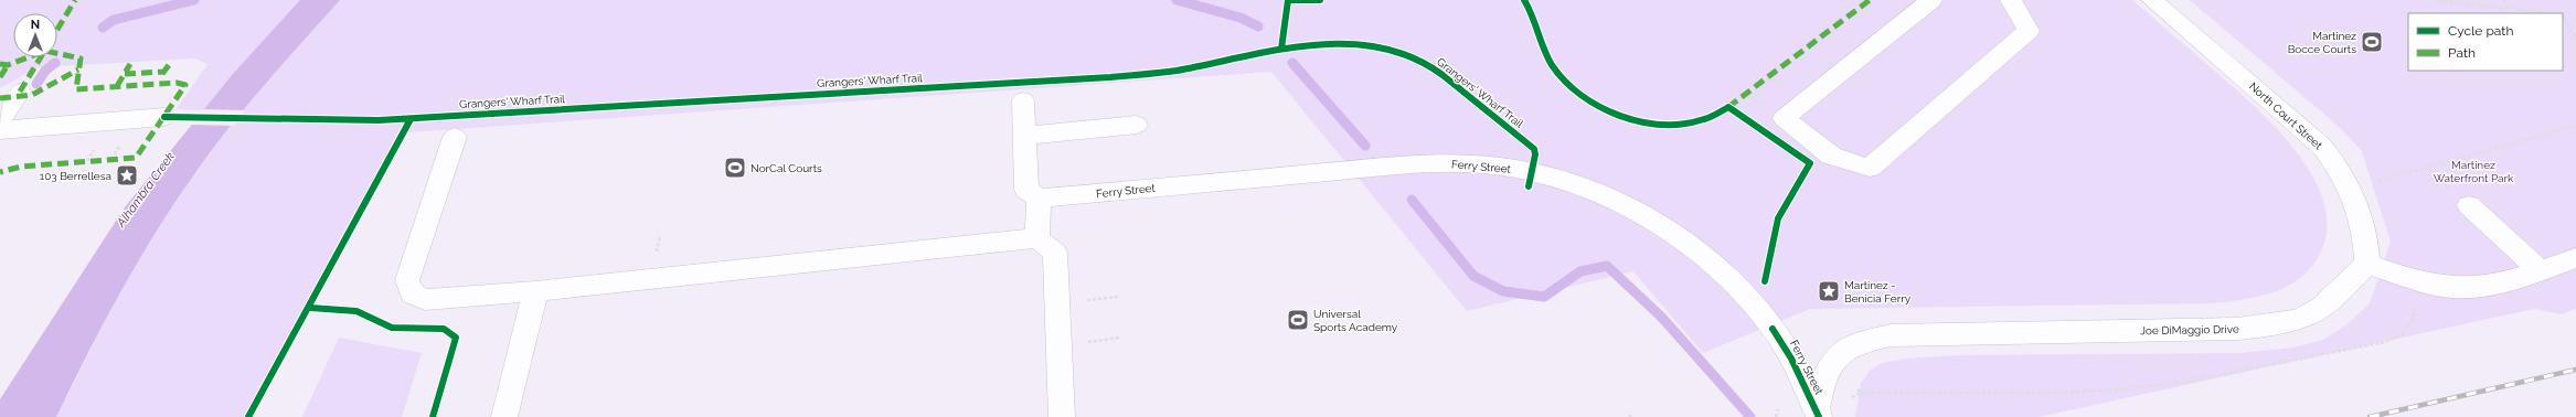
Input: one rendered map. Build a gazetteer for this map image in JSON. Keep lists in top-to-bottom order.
{
  "streets": {
    "street": ["North Court Street", "Ferry Street", "Joe DiMaggio Drive"],
    "cycle path": ["Grangers' Wharf Trail"]
  },
  "crossings": [
    ["North Court Street", "Joe DiMaggio Drive"],
    ["Ferry Street", "Joe DiMaggio Drive"]
  ],
  "water": ["Alhambra Creek"],
  "parks": ["Martinez Waterfront Park"],
  "places": {
    "sports": ["Martinez Bocce Courts", "NorCal Courts", "Universal Sports Academy"],
    "place": ["103 Berrellesa", "Martinez - Benicia Ferry"]
  },
  "legend": ["Cycle path", "Path"],
  "north": "top"
}
